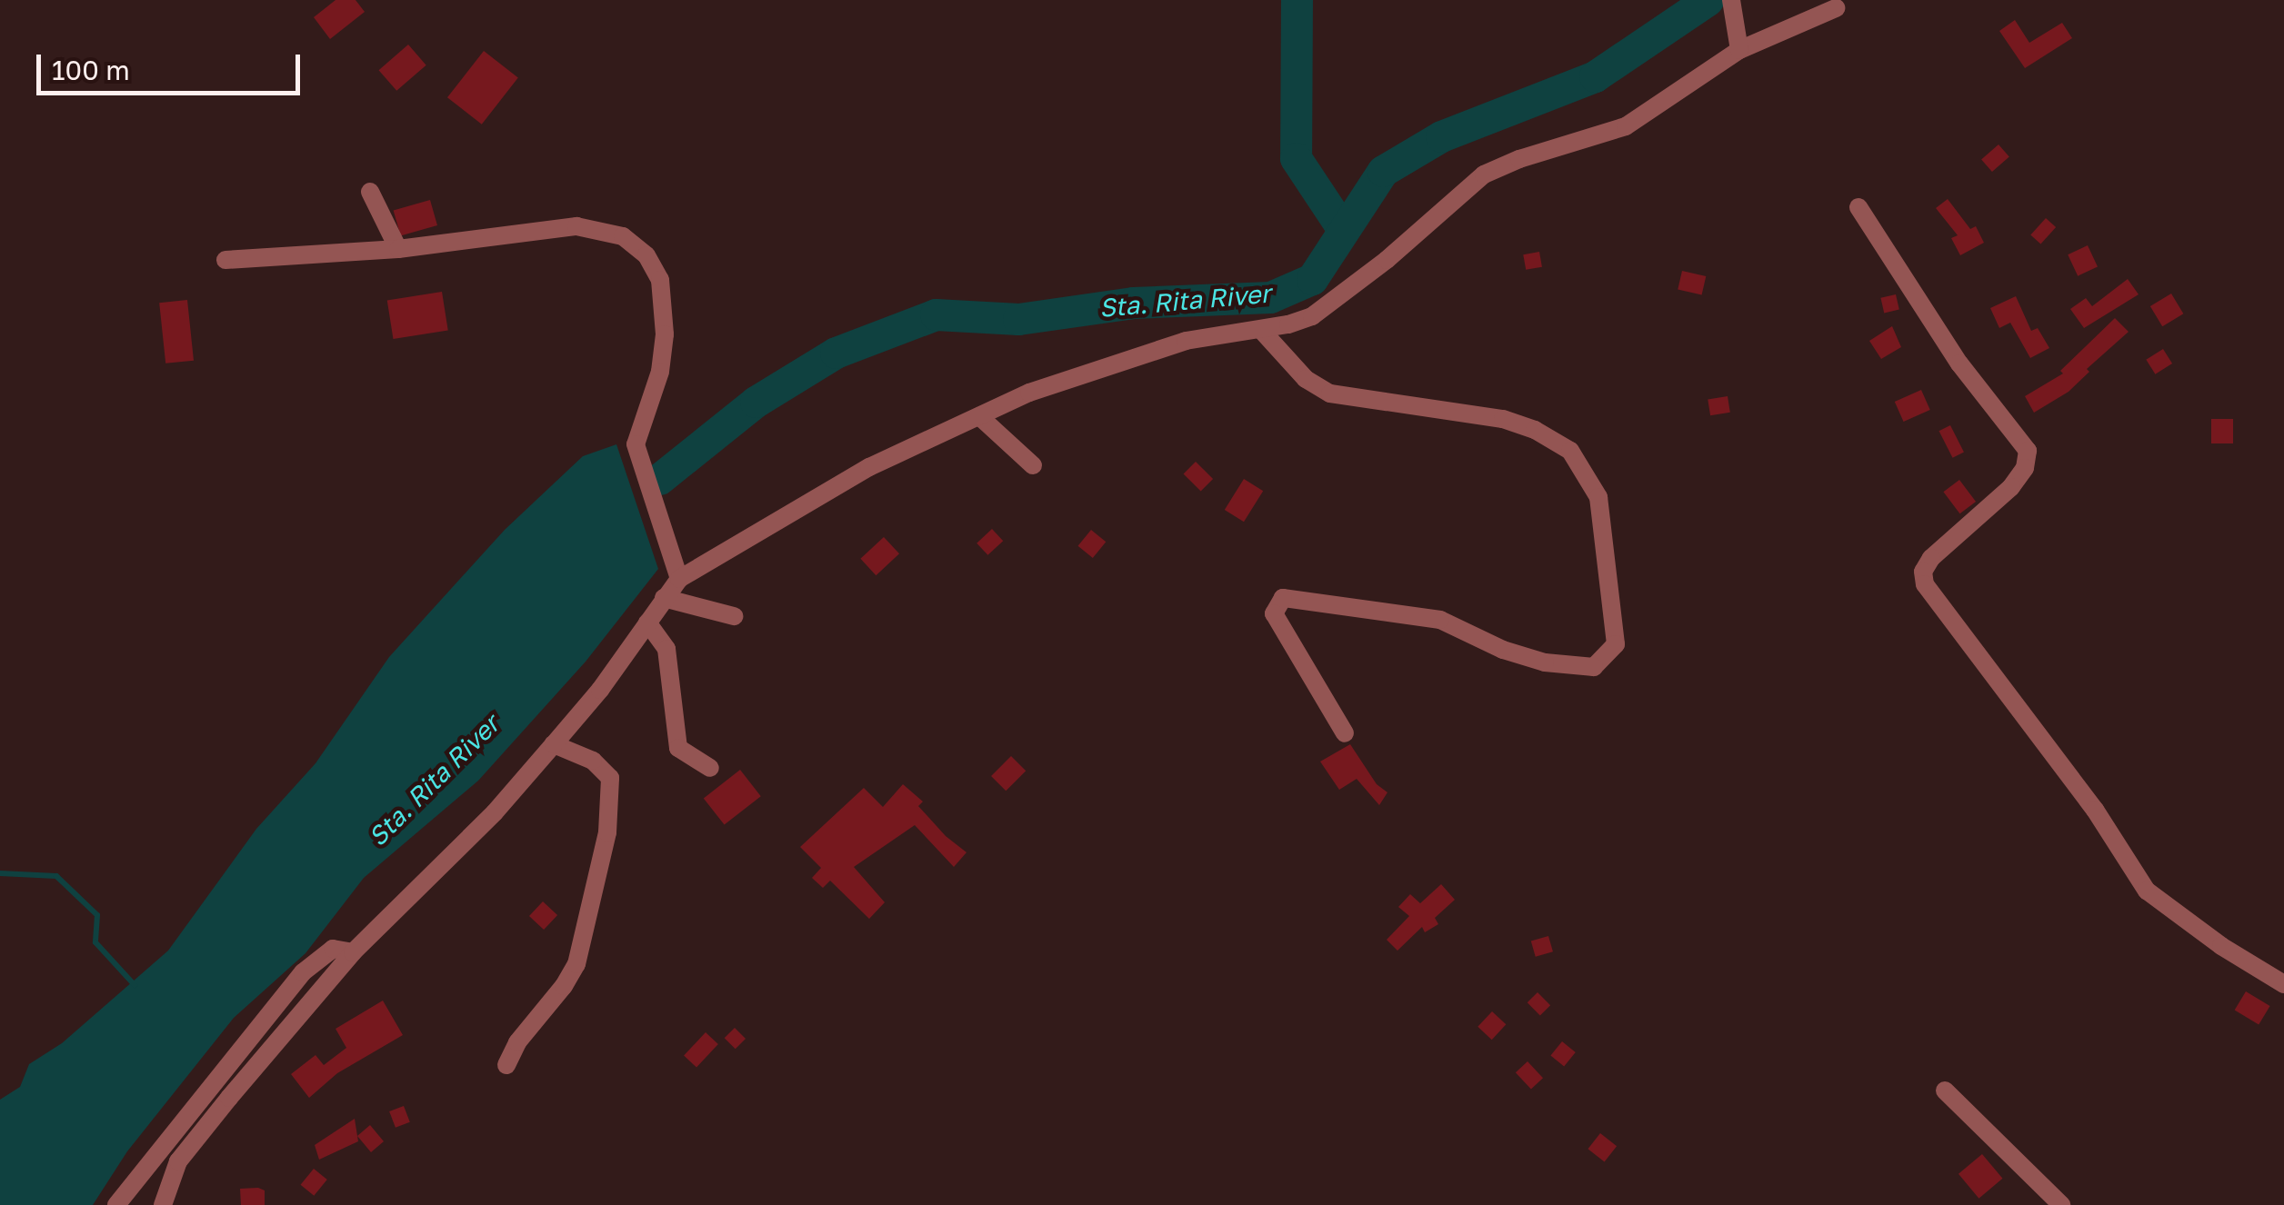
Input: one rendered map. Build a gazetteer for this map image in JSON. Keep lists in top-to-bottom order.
{
  "water": ["Sta. Rita River"],
  "scale_bar": "100 m"
}
